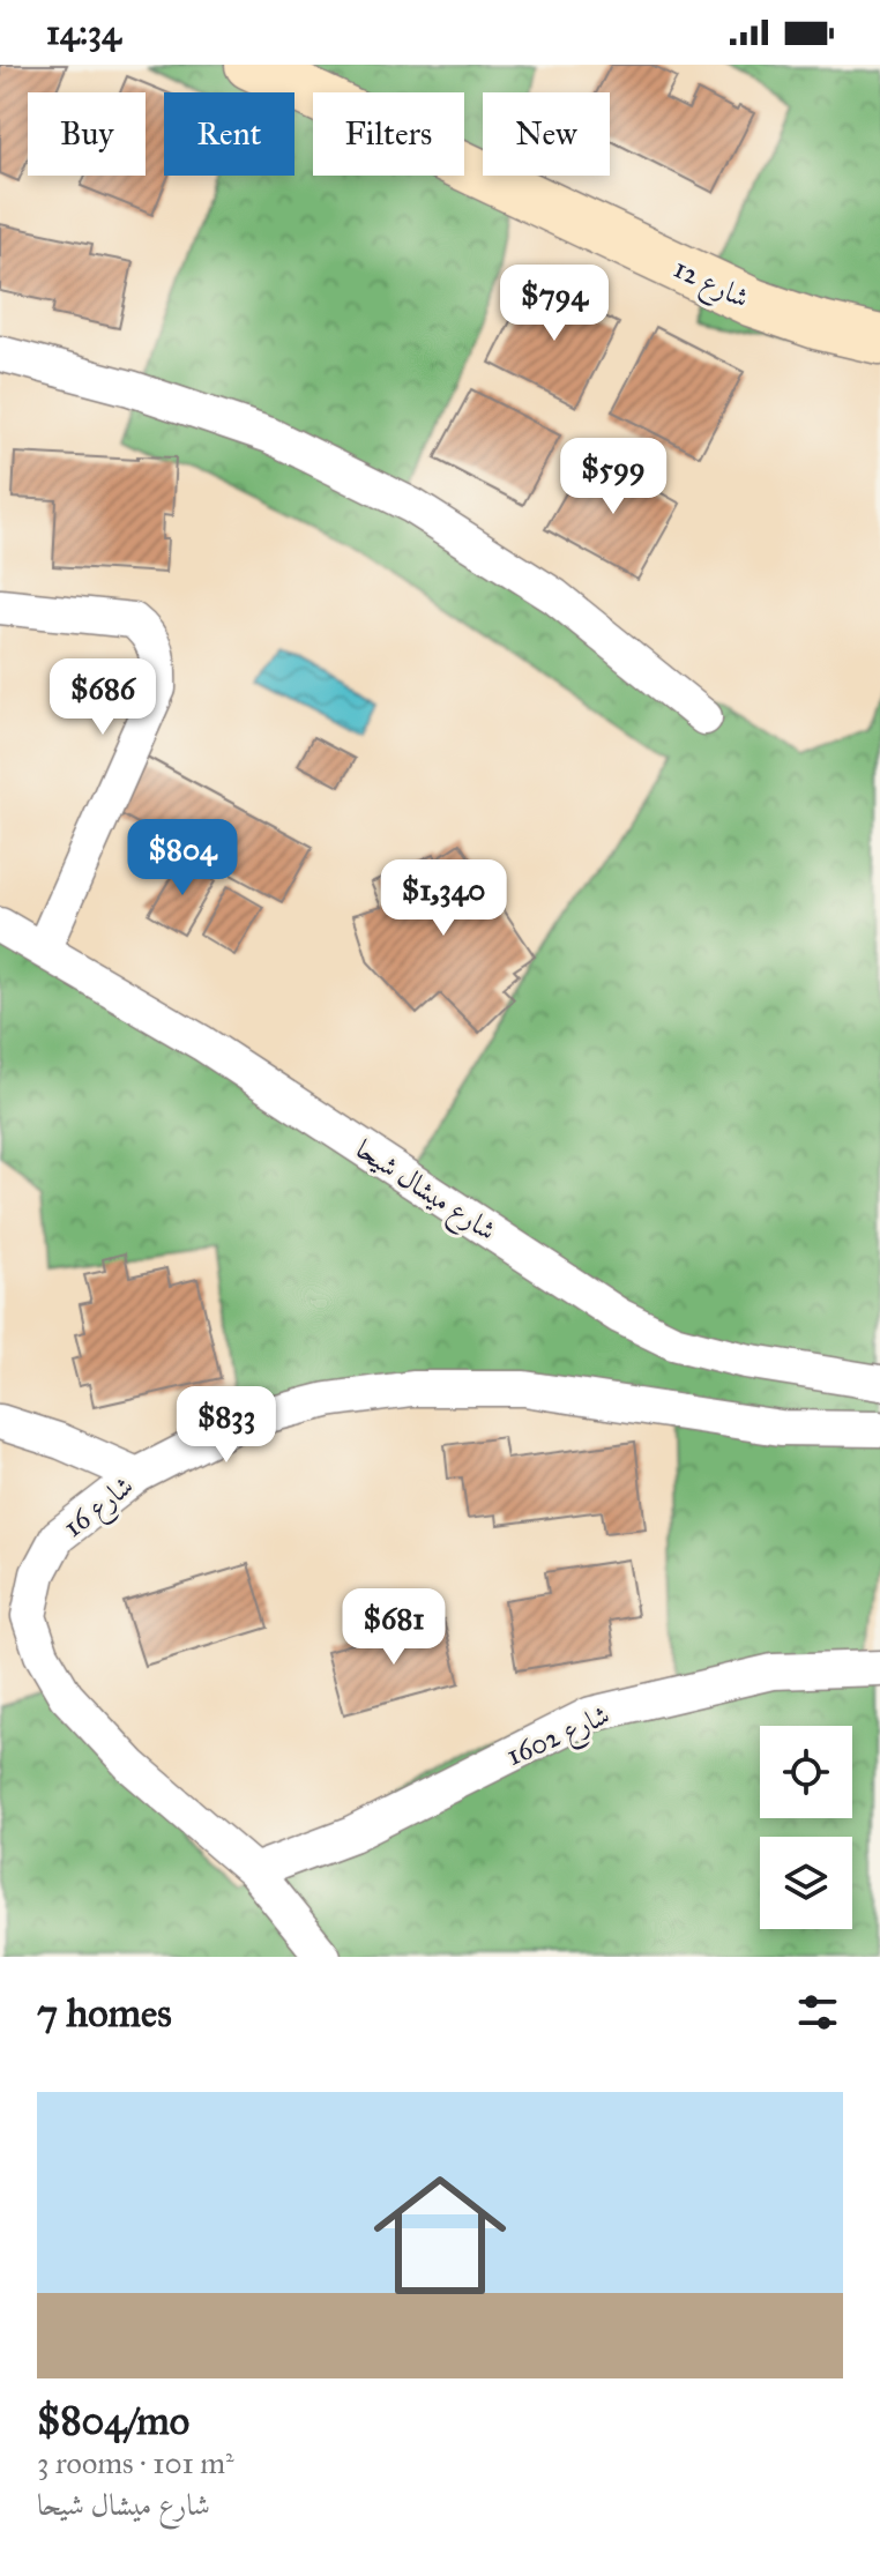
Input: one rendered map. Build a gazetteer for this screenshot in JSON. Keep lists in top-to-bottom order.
{
  "streets": {
    "main road": ["شارع 12"],
    "street": ["شارع ميشال شيحا", "شارع 16", "شارع 1602"]
  },
  "crossings": [
    ["شارع 16", "شارع 1602"]
  ],
  "page": {
    "status": "14:34",
    "chip": [
      "Buy",
      "Rent",
      "Filters",
      "New"
    ],
    "price": [
      "$794",
      "$599",
      "$686",
      "$804",
      "$1,340",
      "$833",
      "$681"
    ],
    "heading": "7 homes",
    "list": [
      {
        "name": "$804/mo",
        "note": "3 rooms · 101 m² · شارع ميشال شيحا"
      }
    ]
  }
}
